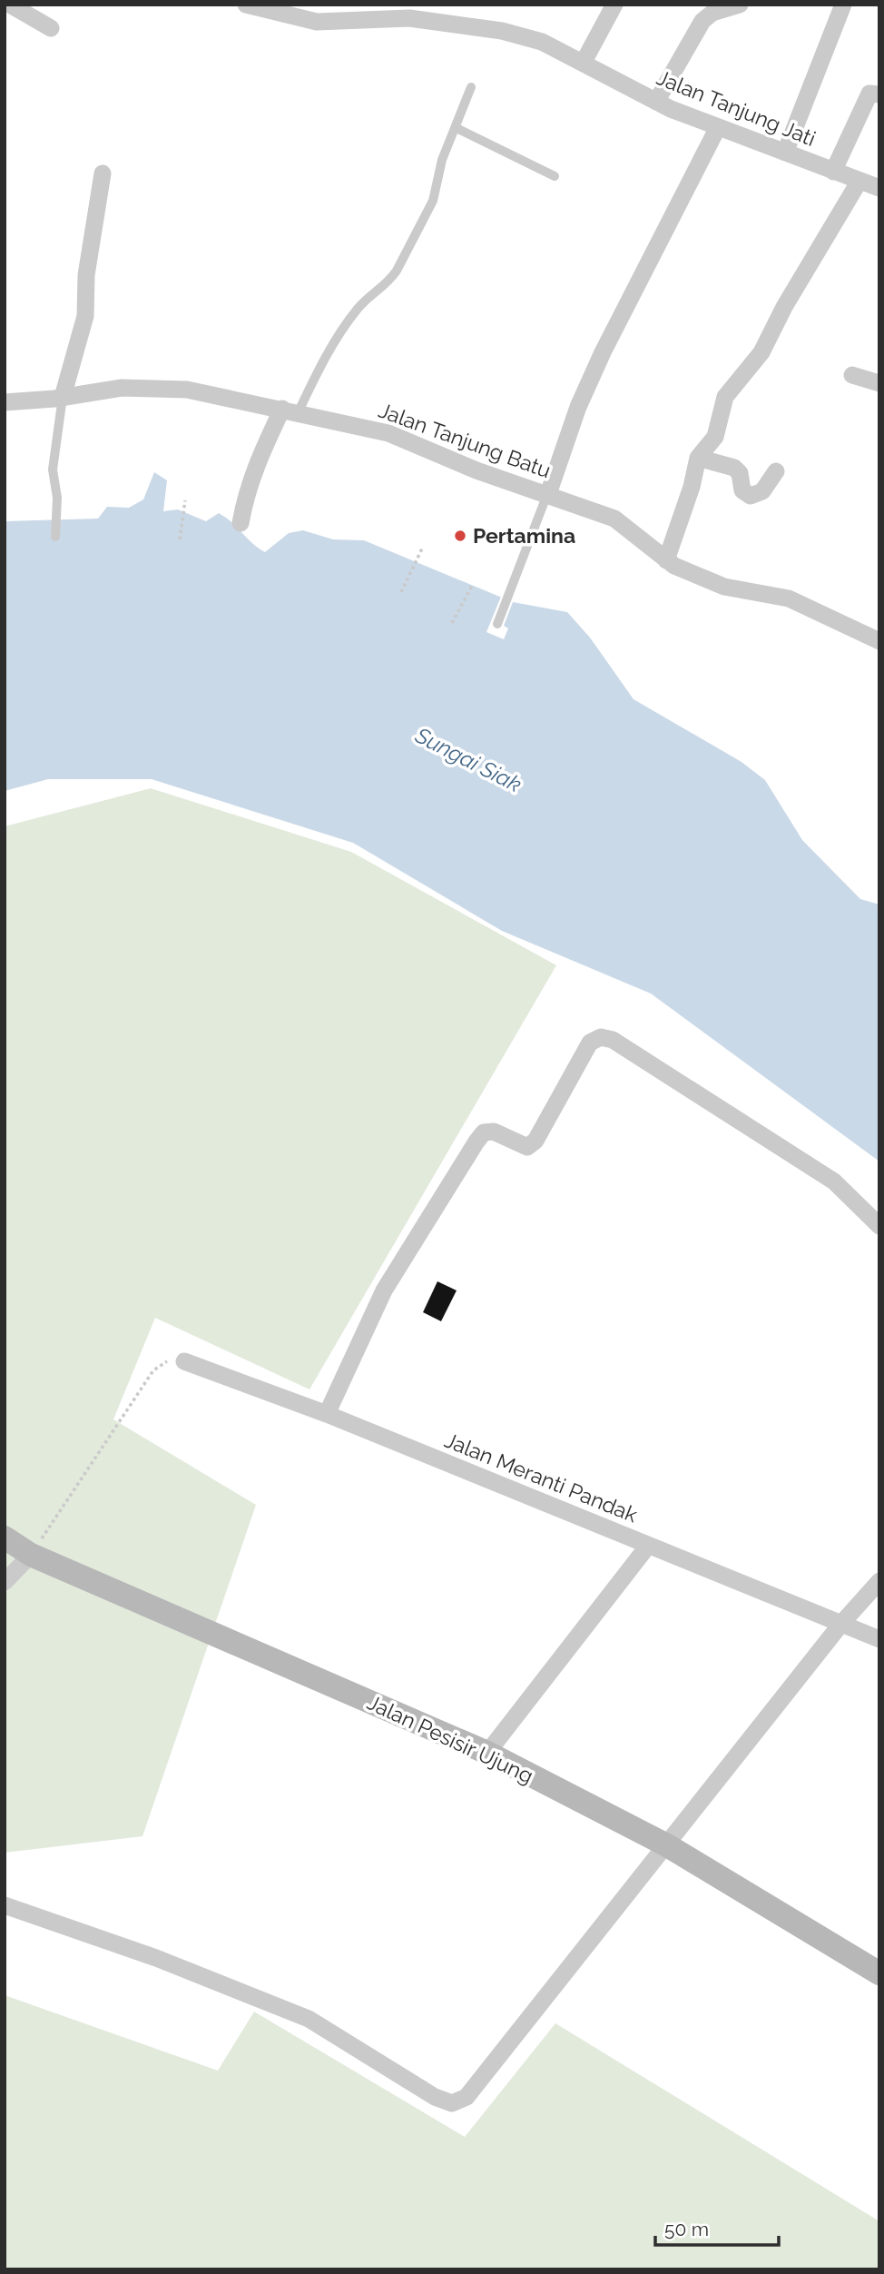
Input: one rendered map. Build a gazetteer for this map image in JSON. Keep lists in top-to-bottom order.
{
  "streets": {
    "street": [
      "Jalan Tanjung Jati",
      "Jalan Tanjung Batu",
      "Jalan Meranti Pandak",
      "Jalan Pesisir Ujung"
    ]
  },
  "water": ["Sungai Siak"],
  "places": ["Pertamina"],
  "scale_bar": "50 m"
}
